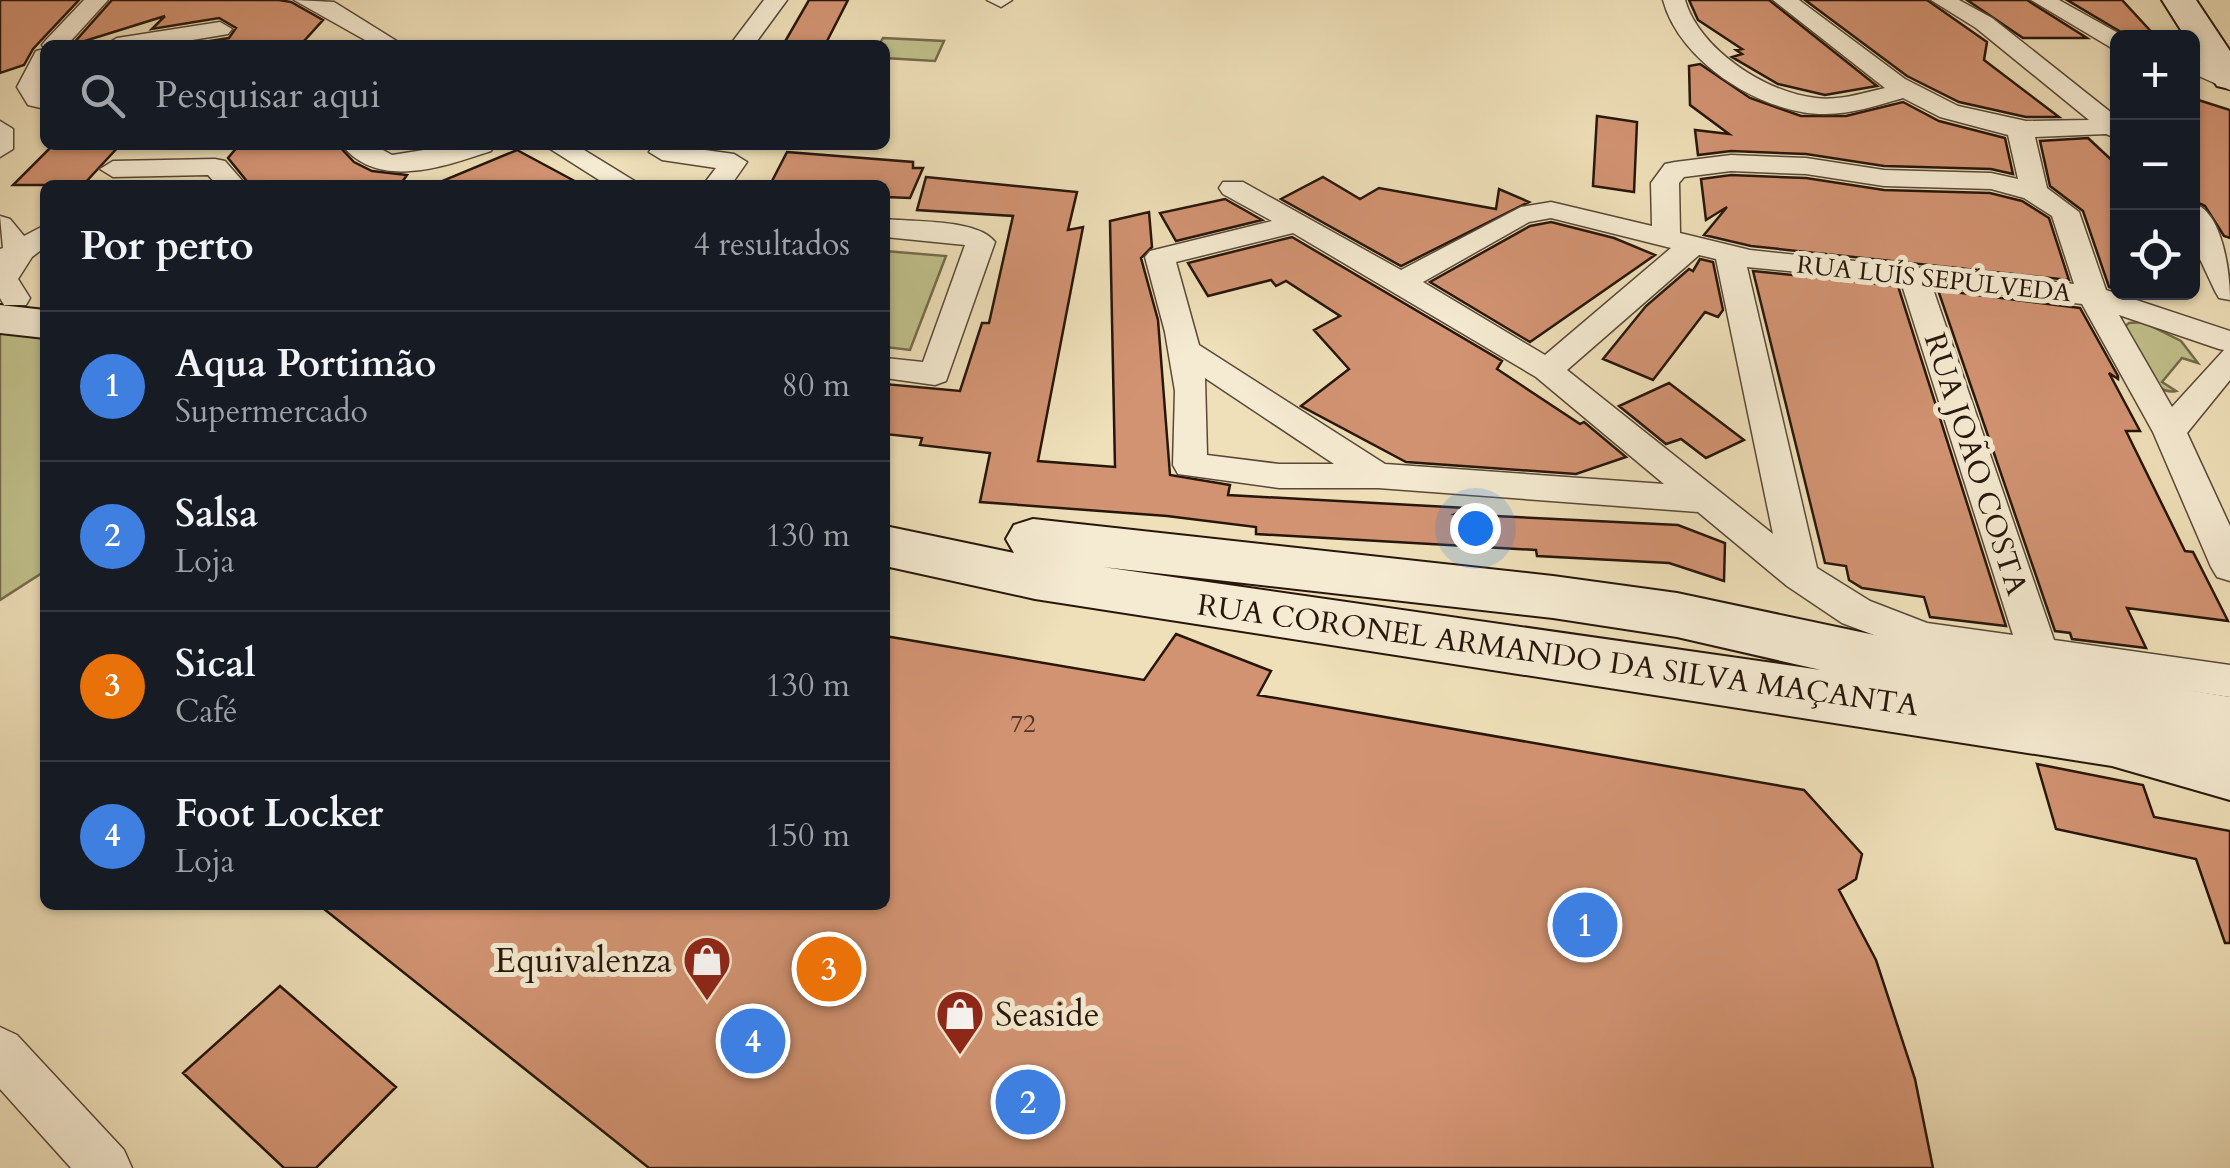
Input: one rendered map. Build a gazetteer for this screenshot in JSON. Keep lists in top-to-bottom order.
{
  "streets": {
    "main road": ["RUA CORONEL ARMANDO DA SILVA MAÇANTA"],
    "street": ["RUA LUÍS SEPÚLVEDA", "RUA JOÃO COSTA"]
  },
  "crossings": [
    ["RUA LUÍS SEPÚLVEDA", "RUA JOÃO COSTA"]
  ],
  "places": {
    "shop": ["Equivalenza", "Seaside"]
  },
  "house_numbers": ["72"],
  "page": {
    "map_buttons": ["+", "−"],
    "search": "Pesquisar aqui",
    "heading": ["Por perto", "4 resultados"],
    "list": [
      {
        "mark": "1",
        "name": "Aqua Portimão",
        "note": "Supermercado",
        "value": "80 m"
      },
      {
        "mark": "2",
        "name": "Salsa",
        "note": "Loja",
        "value": "130 m"
      },
      {
        "mark": "3",
        "name": "Sical",
        "note": "Café",
        "value": "130 m"
      },
      {
        "mark": "4",
        "name": "Foot Locker",
        "note": "Loja",
        "value": "150 m"
      }
    ],
    "pins": [
      "1",
      "3",
      "4",
      "2"
    ]
  }
}
